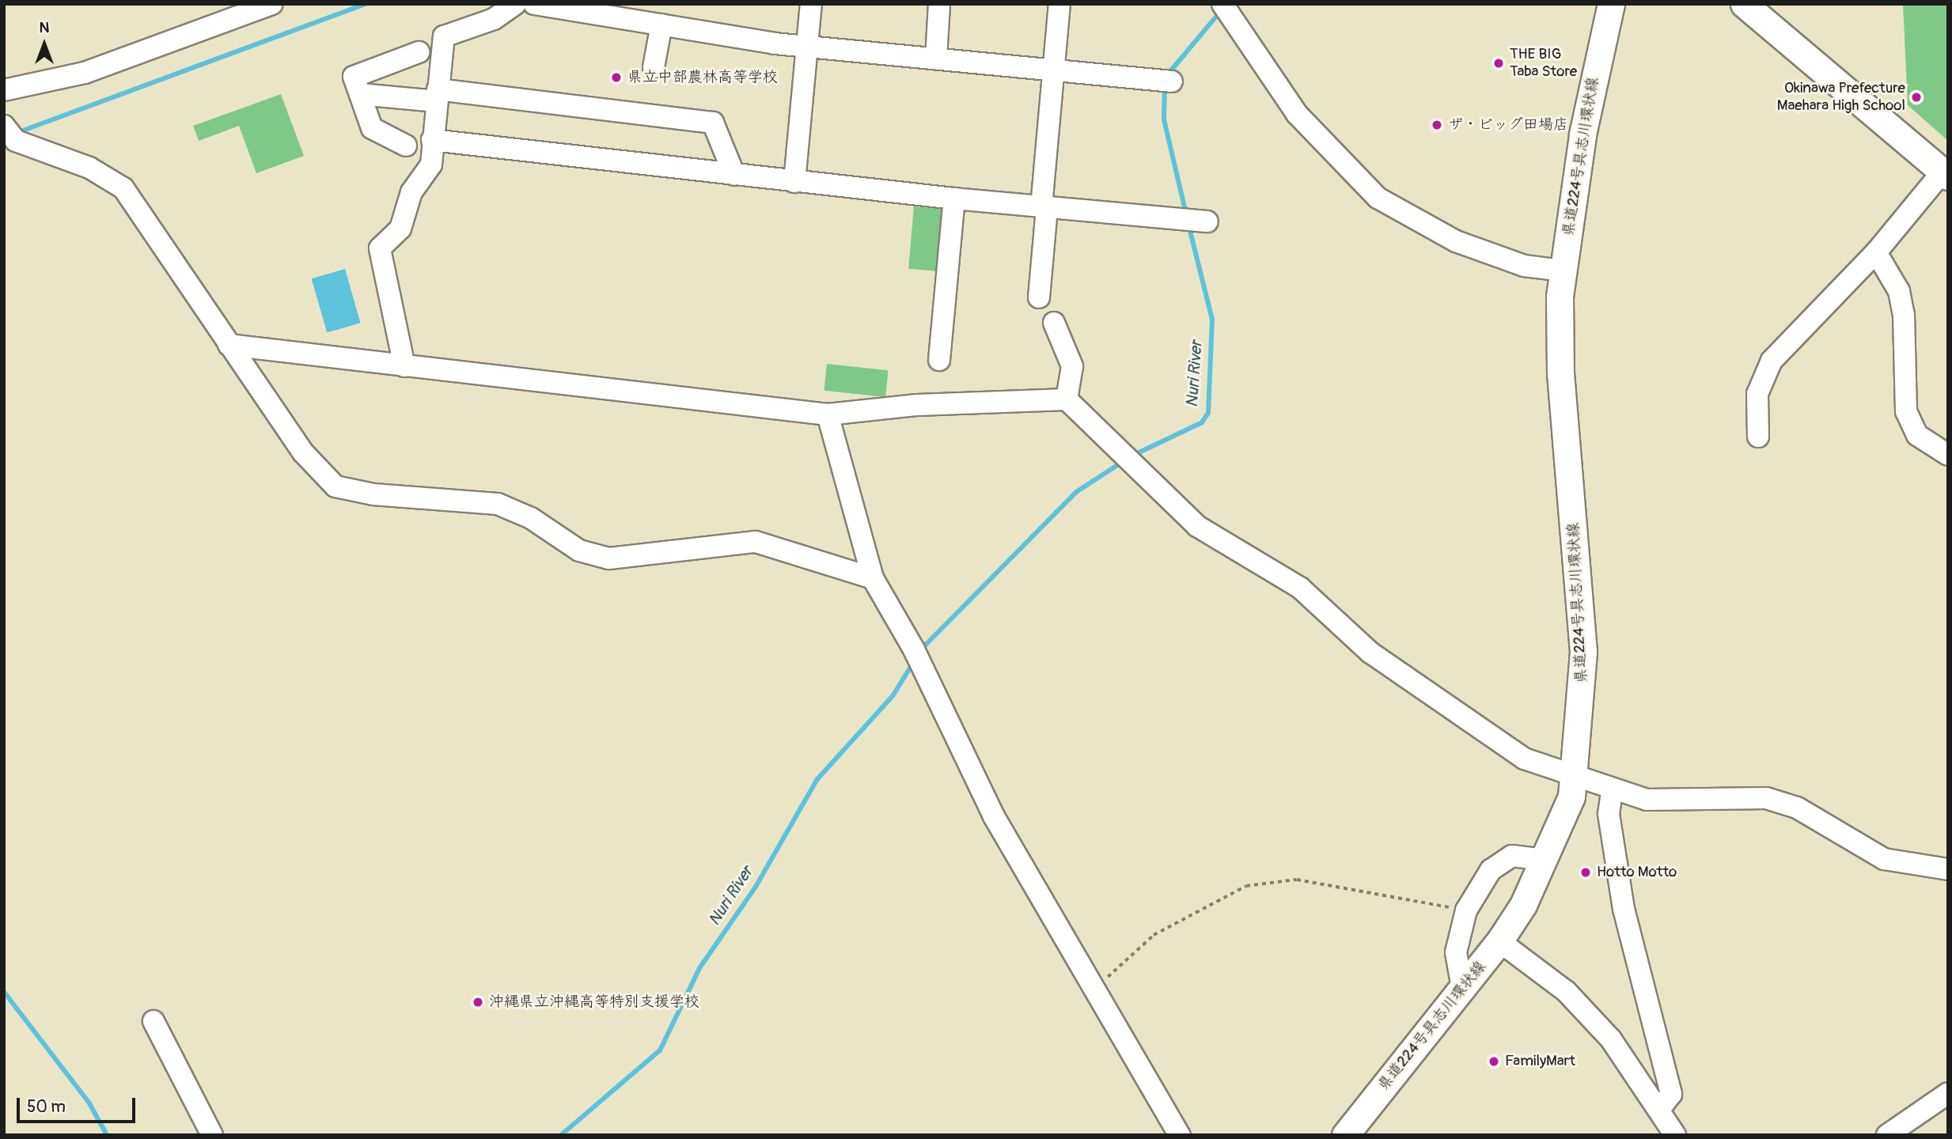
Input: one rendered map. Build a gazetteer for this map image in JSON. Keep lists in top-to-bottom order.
{
  "streets": {
    "main road": ["県道224号具志川環状線"]
  },
  "water": ["Nuri River"],
  "places": [
    "THE BIG Taba Store",
    "県立中部農林高等学校",
    "Okinawa Prefecture Maehara High School",
    "ザ・ビッグ田場店",
    "Hotto Motto",
    "沖縄県立沖縄高等特別支援学校",
    "FamilyMart"
  ],
  "scale_bar": "50 m",
  "north": "top"
}
